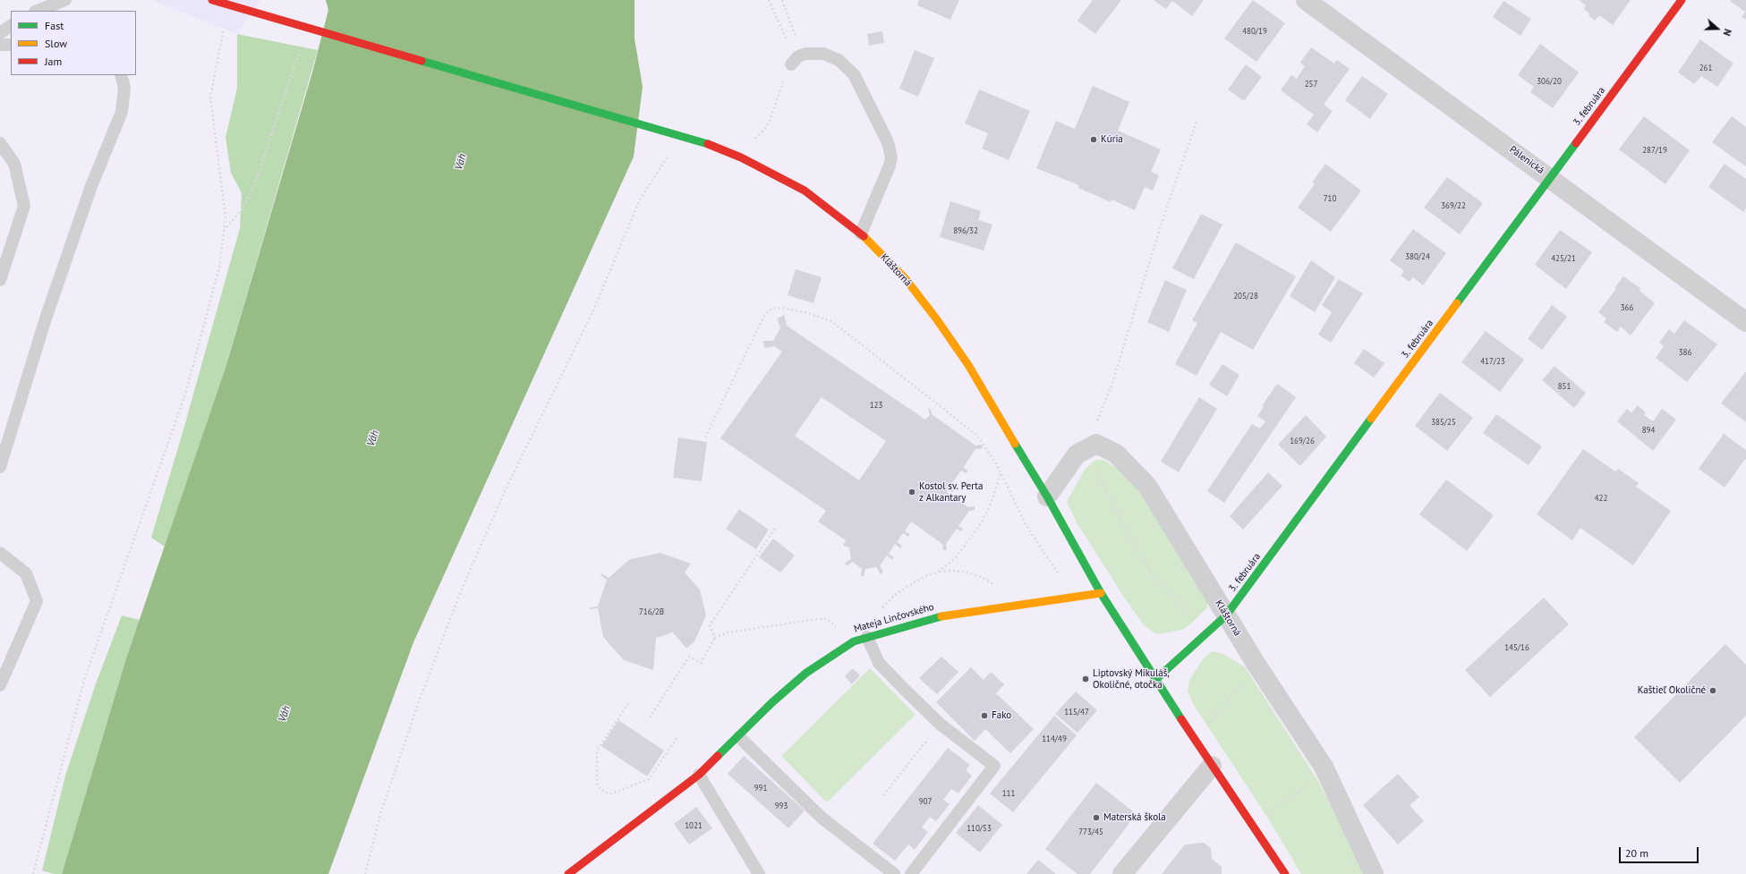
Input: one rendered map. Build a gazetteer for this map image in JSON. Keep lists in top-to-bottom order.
{
  "streets": {
    "street": [
      "3. februára",
      "Pálenická",
      "Kláštorná",
      "Mateja Linčovského"
    ]
  },
  "crossings": [
    ["3. februára", "Pálenická"],
    ["3. februára", "Kláštorná"],
    ["Kláštorná", "Mateja Linčovského"]
  ],
  "water": ["Váh"],
  "places": [
    "Kúria",
    "Kostol sv. Perta z Alkantary",
    "Liptovský Mikuláš, Okoličné, otočka",
    "Kaštieľ Okoličné",
    "Fako",
    "Materská škola"
  ],
  "house_numbers": [
    "480/19",
    "261",
    "306/20",
    "257",
    "287/19",
    "710",
    "369/22",
    "896/32",
    "380/24",
    "425/21",
    "205/28",
    "366",
    "386",
    "417/23",
    "851",
    "123",
    "385/25",
    "894",
    "169/26",
    "422",
    "716/2B",
    "145/16",
    "115/47",
    "114/49",
    "991",
    "111",
    "907",
    "993",
    "1021",
    "110/53",
    "773/45"
  ],
  "legend": ["Fast", "Slow", "Jam"],
  "scale_bar": "20 m",
  "north": "right"
}
